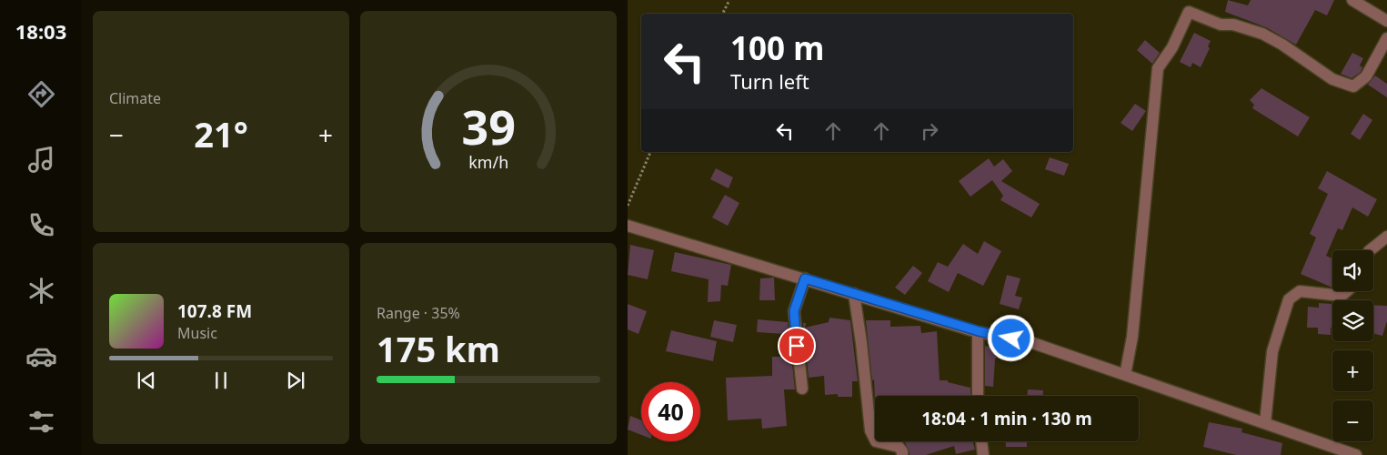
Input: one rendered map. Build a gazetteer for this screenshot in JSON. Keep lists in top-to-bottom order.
{
  "page": {
    "tabs": "18:03",
    "tile": [
      "Climate",
      ["Range · 35%", "175 km"]
    ],
    "turn": ["100 m", "Turn left"],
    "heat": ["−", "21°", "+"],
    "map_buttons": ["+", "−"],
    "song": ["107.8 FM", "Music"],
    "limit": "40",
    "trip": "18:04 · 1 min · 130 m",
    "gauge": ["39", "km/h"]
  }
}
